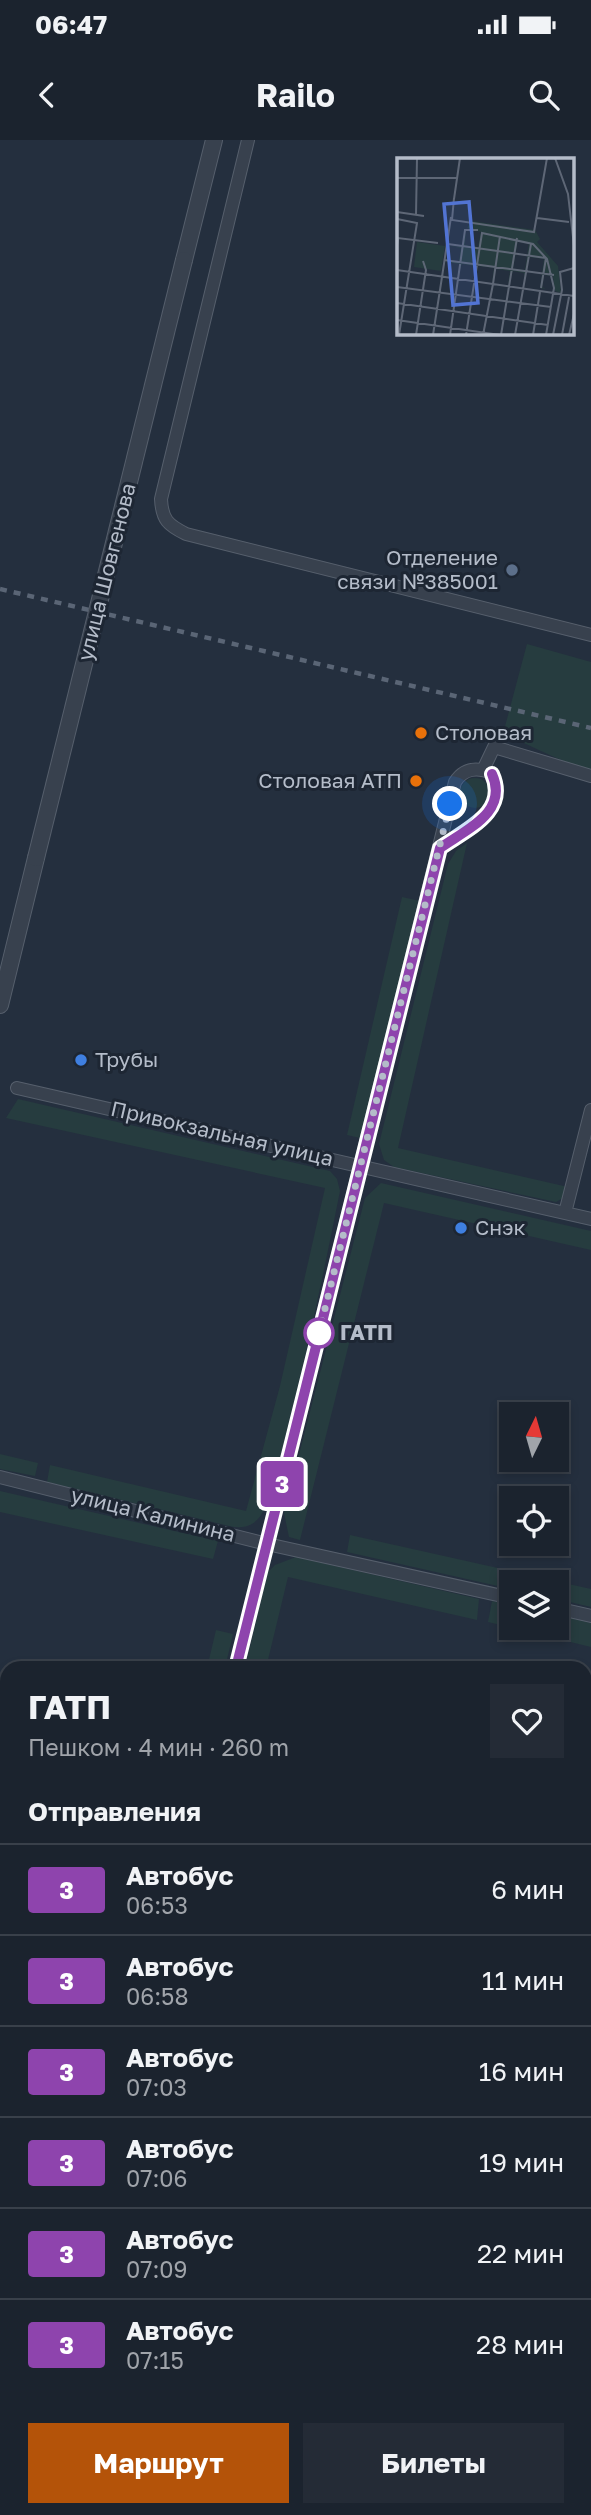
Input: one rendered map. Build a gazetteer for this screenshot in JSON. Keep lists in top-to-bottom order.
{
  "streets": {
    "street": ["улица Шовгенова", "Привокзальная улица", "улица Калинина"]
  },
  "places": [
    "Отделение связи №385001",
    "Столовая",
    "Столовая АТП",
    "Трубы",
    "Снэк",
    "ГАТП"
  ],
  "lines": ["bus line 3"],
  "north": "top",
  "page": {
    "status": "06:47",
    "header": "Railo",
    "on_map": "3",
    "heading": [
      ["ГАТП", "Пешком · 4 мин · 260 m"],
      "Отправления"
    ],
    "list": [
      {
        "mark": "3",
        "name": "Автобус",
        "note": "06:53",
        "value": "6 мин"
      },
      {
        "mark": "3",
        "name": "Автобус",
        "note": "06:58",
        "value": "11 мин"
      },
      {
        "mark": "3",
        "name": "Автобус",
        "note": "07:03",
        "value": "16 мин"
      },
      {
        "mark": "3",
        "name": "Автобус",
        "note": "07:06",
        "value": "19 мин"
      },
      {
        "mark": "3",
        "name": "Автобус",
        "note": "07:09",
        "value": "22 мин"
      },
      {
        "mark": "3",
        "name": "Автобус",
        "note": "07:15",
        "value": "28 мин"
      }
    ],
    "buttons": ["Маршрут", "Билеты"]
  }
}
